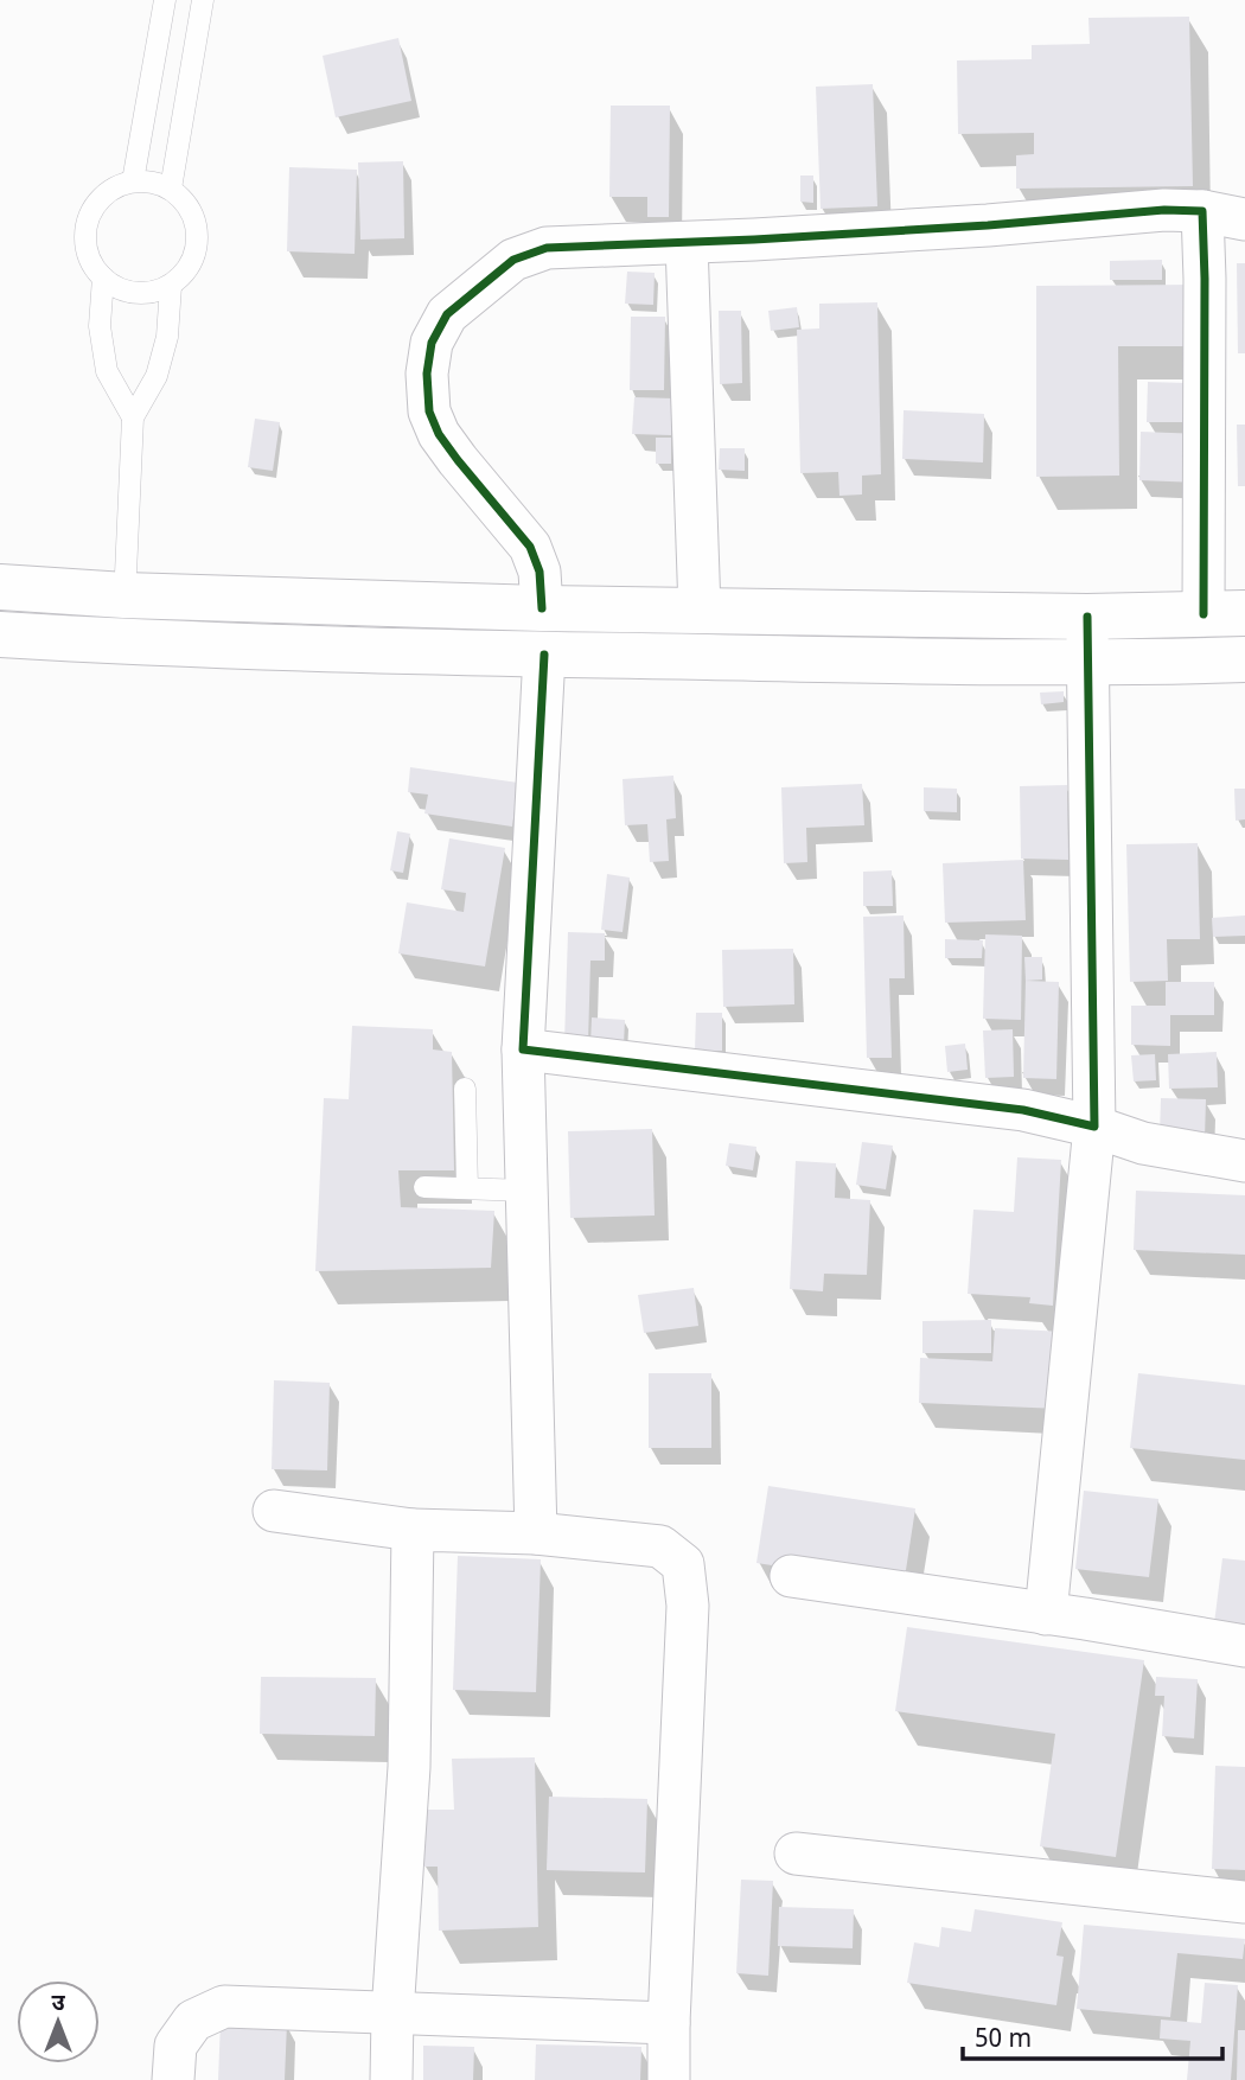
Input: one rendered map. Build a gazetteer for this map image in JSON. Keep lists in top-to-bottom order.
{
  "scale_bar": "50 m",
  "north": "top"
}
